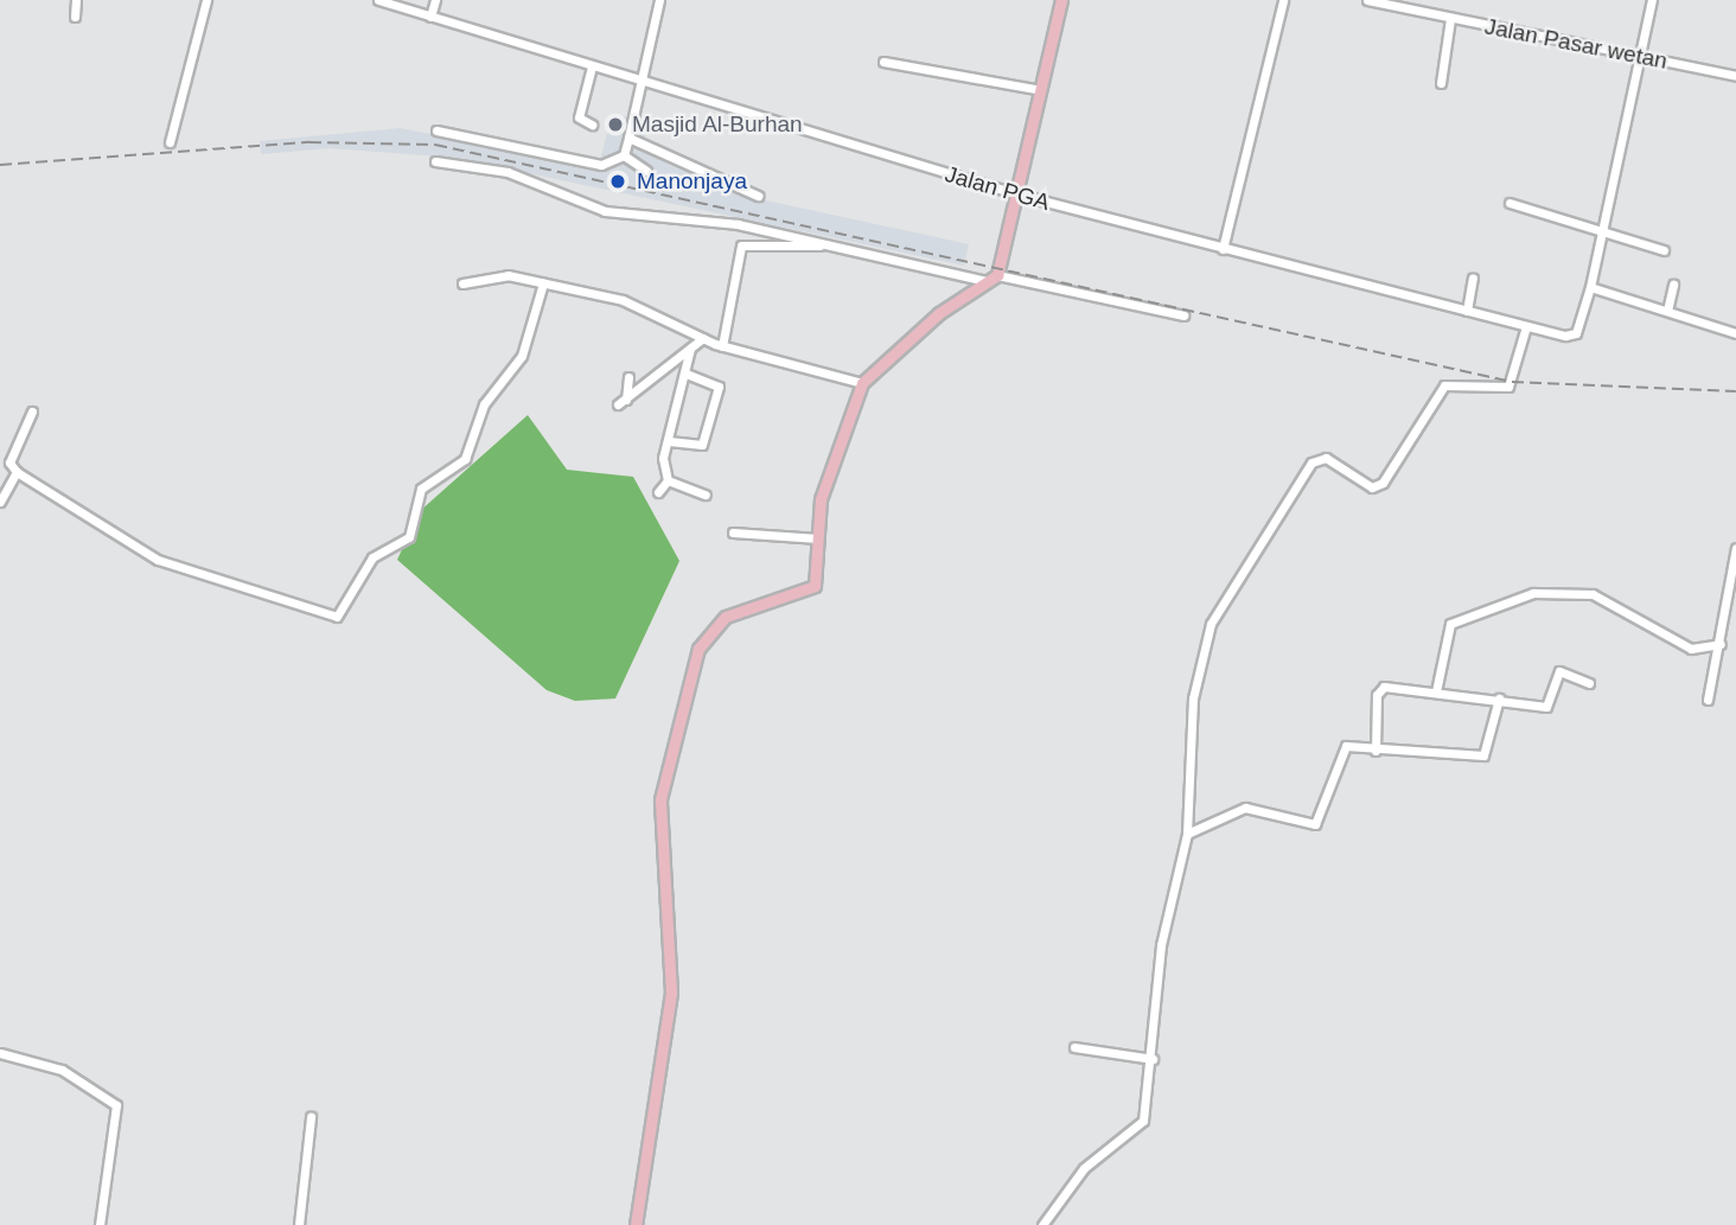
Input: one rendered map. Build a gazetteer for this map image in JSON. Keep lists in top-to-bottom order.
{
  "streets": {
    "street": ["Jalan Pasar wetan", "Jalan PGA"]
  },
  "places": ["Masjid Al-Burhan", "Manonjaya"]
}
